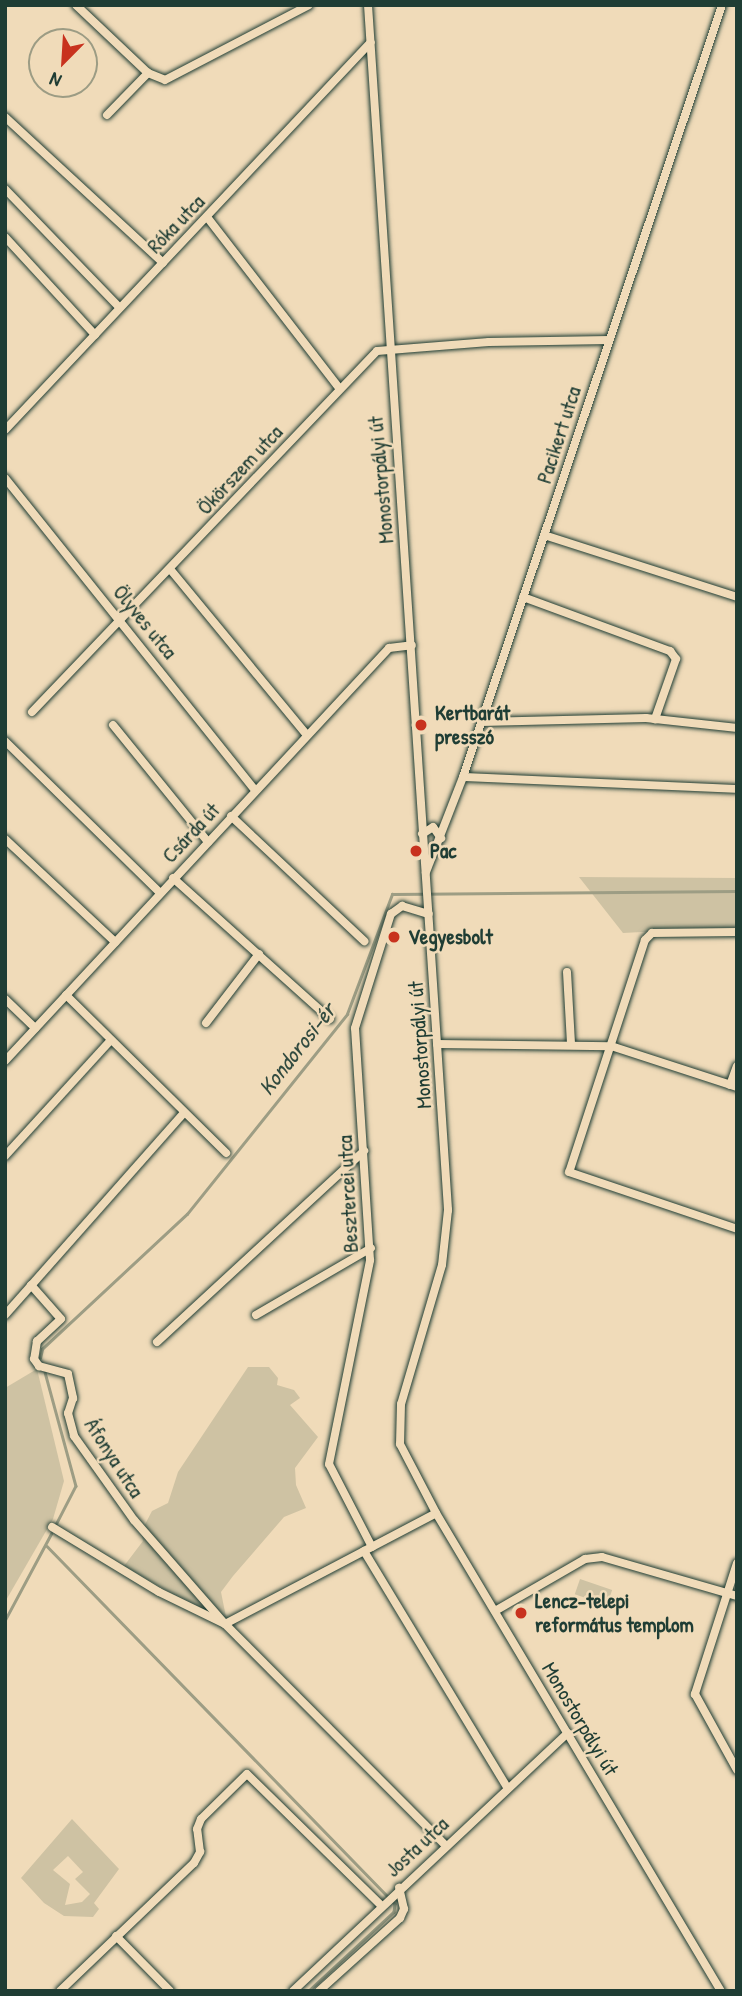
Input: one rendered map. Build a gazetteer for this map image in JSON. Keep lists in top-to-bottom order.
{
  "streets": {
    "street": [
      "Róka utca",
      "Pacikert utca",
      "Ökörszem utca",
      "Monostorpályi út",
      "Ölyves utca",
      "Csárda út",
      "Besztercei utca",
      "Áfonya utca",
      "Josta utca"
    ]
  },
  "crossings": [
    ["Róka utca", "Monostorpályi út"],
    ["Pacikert utca", "Monostorpályi út"],
    ["Ökörszem utca", "Monostorpályi út"],
    ["Ökörszem utca", "Ölyves utca"],
    ["Monostorpályi út", "Csárda út"],
    ["Monostorpályi út", "Besztercei utca"],
    ["Monostorpályi út", "Josta utca"],
    ["Ölyves utca", "Csárda út"],
    ["Besztercei utca", "Josta utca"],
    ["Áfonya utca", "Josta utca"]
  ],
  "water": ["Kondorosi-ér"],
  "places": [
    "Kertbarát presszó",
    "Pac",
    "Vegyesbolt",
    "Lencz-telepi református templom"
  ],
  "north": "bottom left"
}
